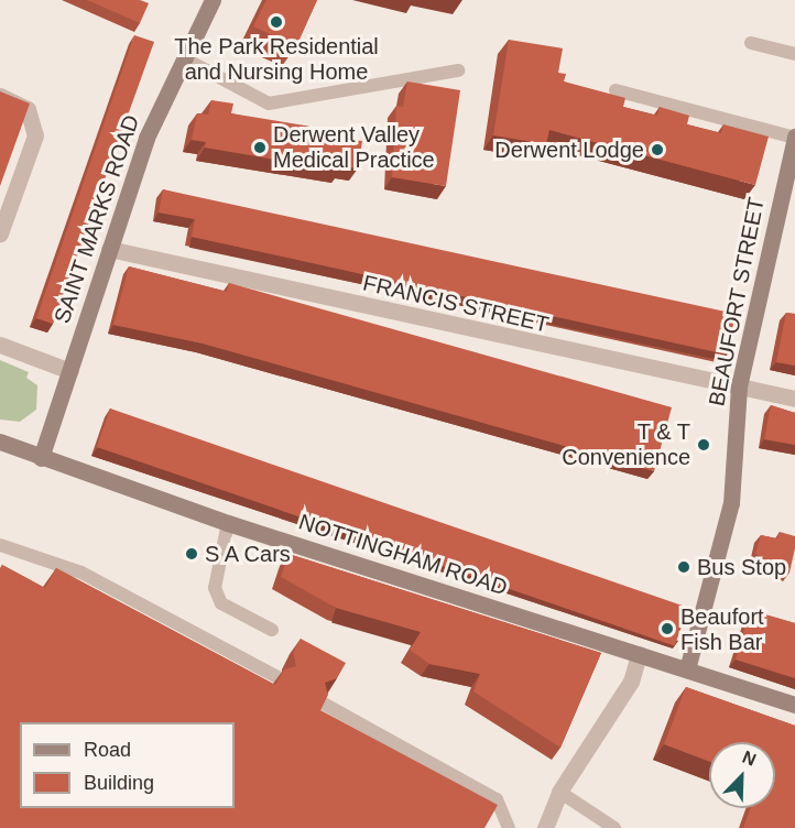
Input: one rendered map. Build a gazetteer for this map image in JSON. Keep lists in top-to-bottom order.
{
  "streets": {
    "street": [
      "SAINT MARKS ROAD",
      "BEAUFORT STREET",
      "FRANCIS STREET",
      "NOTTINGHAM ROAD"
    ]
  },
  "crossings": [
    ["SAINT MARKS ROAD", "FRANCIS STREET"],
    ["SAINT MARKS ROAD", "NOTTINGHAM ROAD"],
    ["BEAUFORT STREET", "FRANCIS STREET"],
    ["BEAUFORT STREET", "NOTTINGHAM ROAD"]
  ],
  "places": [
    "The Park Residential and Nursing Home",
    "Derwent Valley Medical Practice",
    "Derwent Lodge",
    "T & T Convenience",
    "S A Cars",
    "Bus Stop",
    "Beaufort Fish Bar"
  ],
  "legend": ["Road", "Building"],
  "north": "top right"
}
